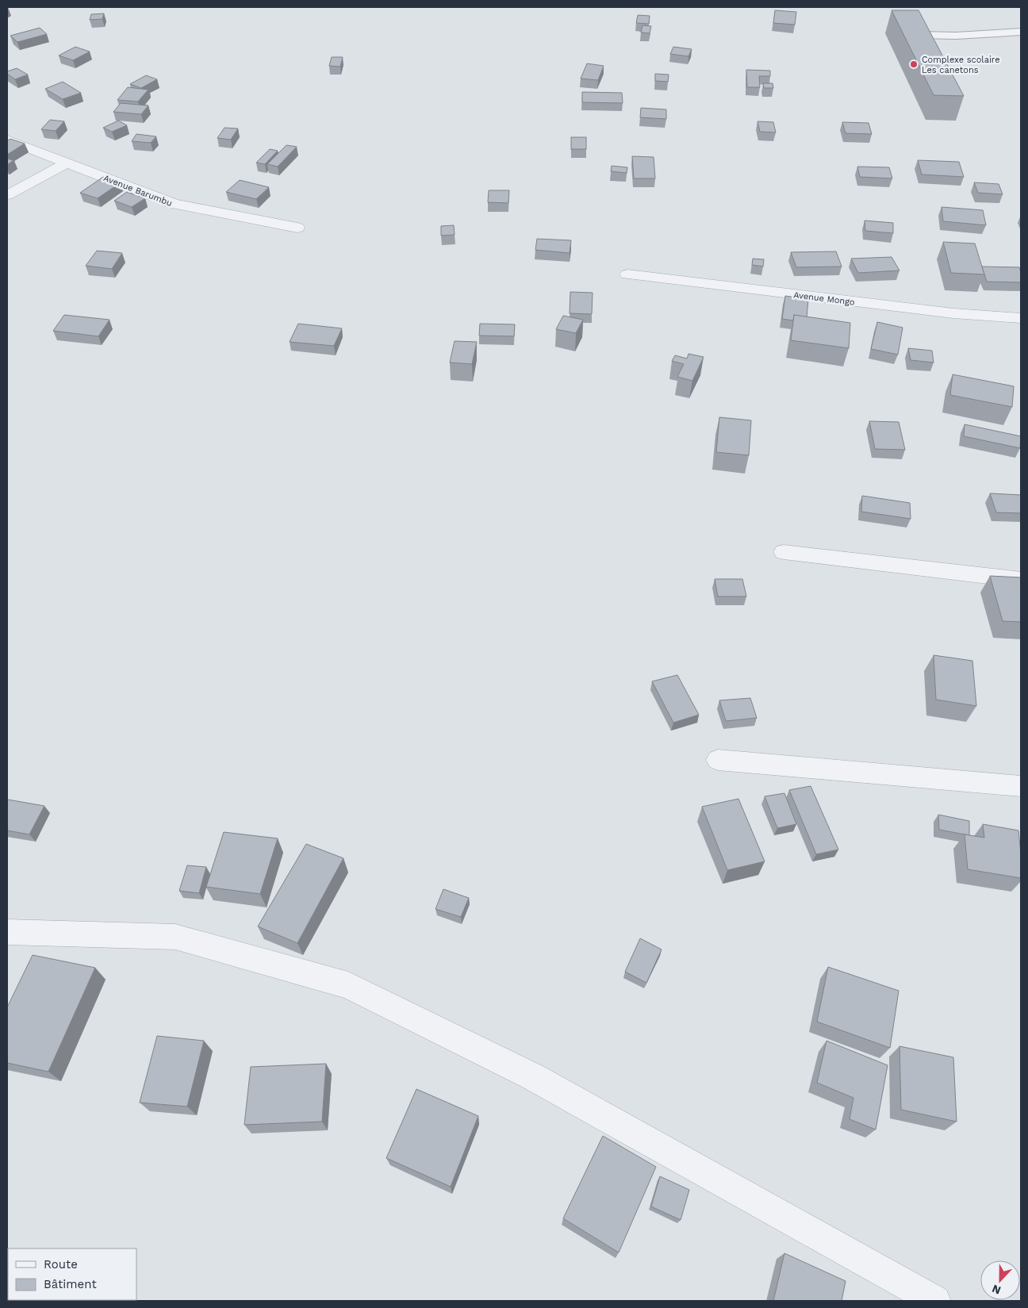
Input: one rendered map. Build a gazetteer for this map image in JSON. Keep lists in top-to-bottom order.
{
  "streets": {
    "street": ["Avenue Barumbu", "Avenue Mongo"]
  },
  "places": ["Complexe scolaire Les canetons"],
  "legend": ["Route", "Bâtiment"],
  "north": "bottom"
}
